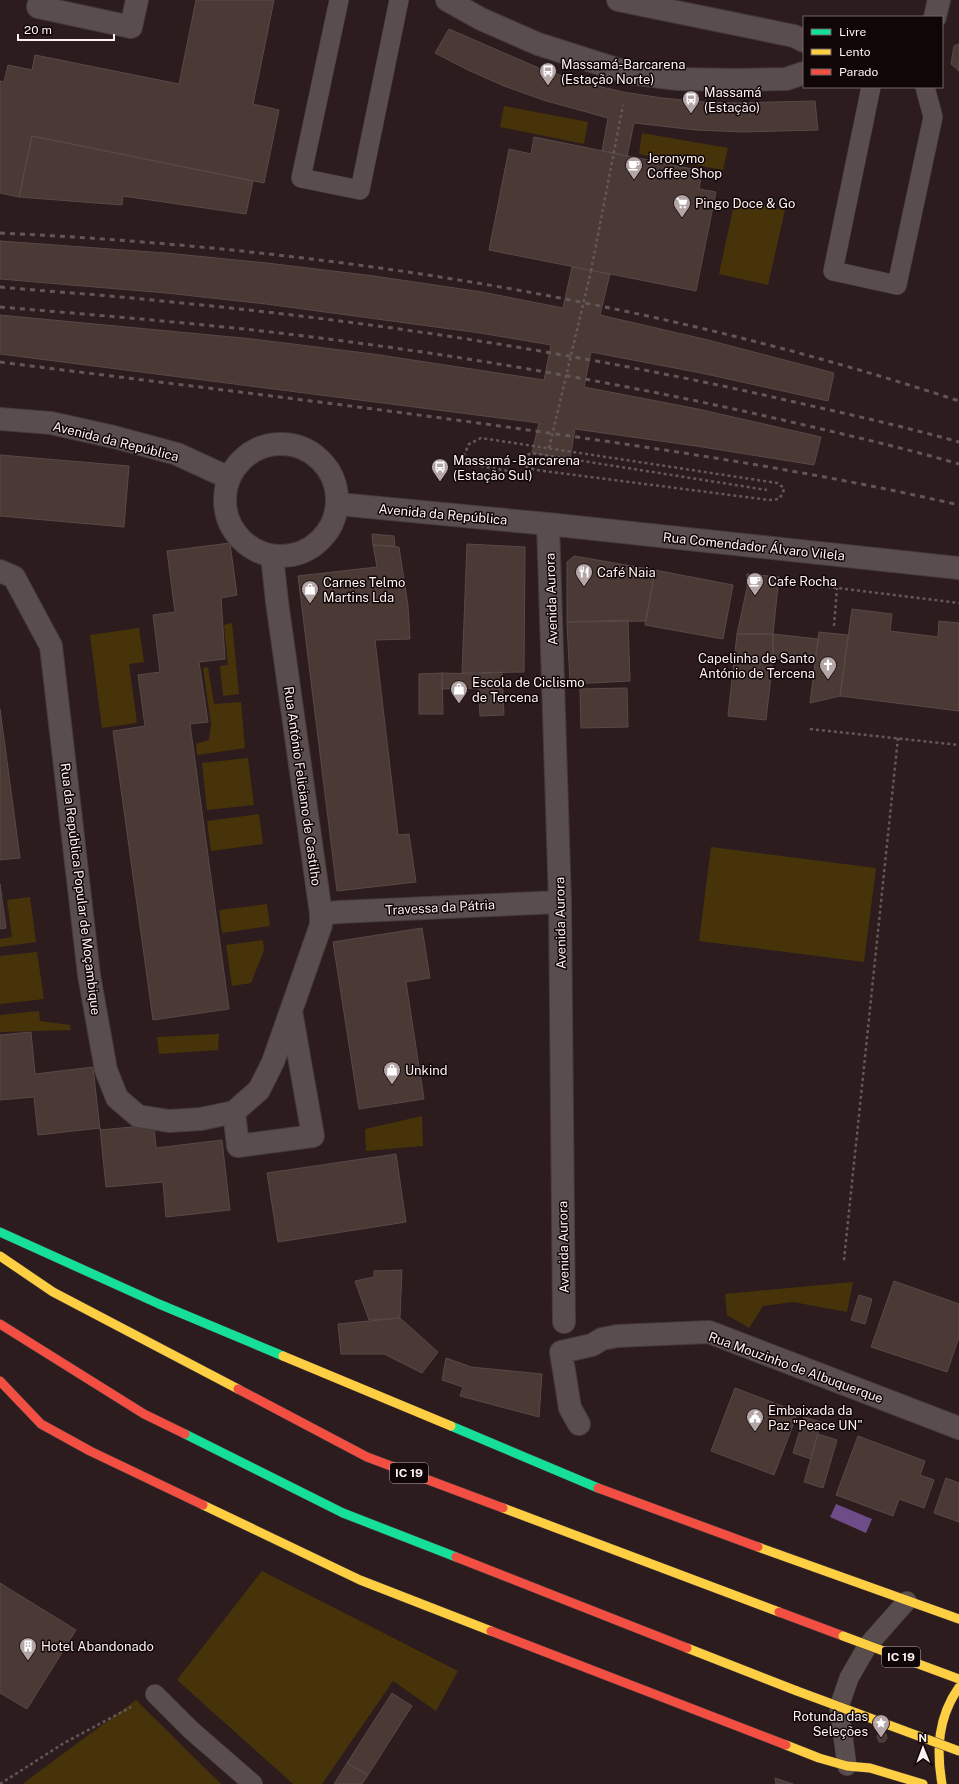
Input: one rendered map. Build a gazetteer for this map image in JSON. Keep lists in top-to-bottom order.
{
  "streets": {
    "main road": ["IC 19"],
    "street": [
      "Avenida da República",
      "Rua Comendador Álvaro Vilela",
      "Avenida Aurora",
      "Rua António Feliciano de Castilho",
      "Rua da República Popular de Moçambique",
      "Travessa da Pátria",
      "Rua Mouzinho de Albuquerque"
    ]
  },
  "crossings": [
    ["Avenida da República", "Rua Comendador Álvaro Vilela"],
    ["Avenida da República", "Avenida Aurora"],
    ["Avenida da República", "Rua António Feliciano de Castilho"],
    ["Rua Comendador Álvaro Vilela", "Avenida Aurora"],
    ["Avenida Aurora", "Travessa da Pátria"],
    ["Rua António Feliciano de Castilho", "Rua da República Popular de Moçambique"],
    ["Rua António Feliciano de Castilho", "Travessa da Pátria"]
  ],
  "places": {
    "bus stop": ["Massamá-Barcarena (Estação Norte)", "Massamá (Estação)", "Massamá - Barcarena (Estação Sul)"],
    "cafe": ["Jeronymo Coffee Shop", "Cafe Rocha"],
    "supermarket": ["Pingo Doce & Go"],
    "restaurant": ["Café Naia"],
    "shop": ["Carnes Telmo Martins Lda", "Escola de Ciclismo de Tercena", "Unkind"],
    "church": ["Capelinha de Santo António de Tercena"],
    "public building": ["Embaixada da Paz \"Peace UN\""],
    "building": ["Hotel Abandonado"],
    "place": ["Rotunda das Seleções"]
  },
  "legend": ["Livre", "Lento", "Parado"],
  "scale_bar": "20 m",
  "north": "top"
}
